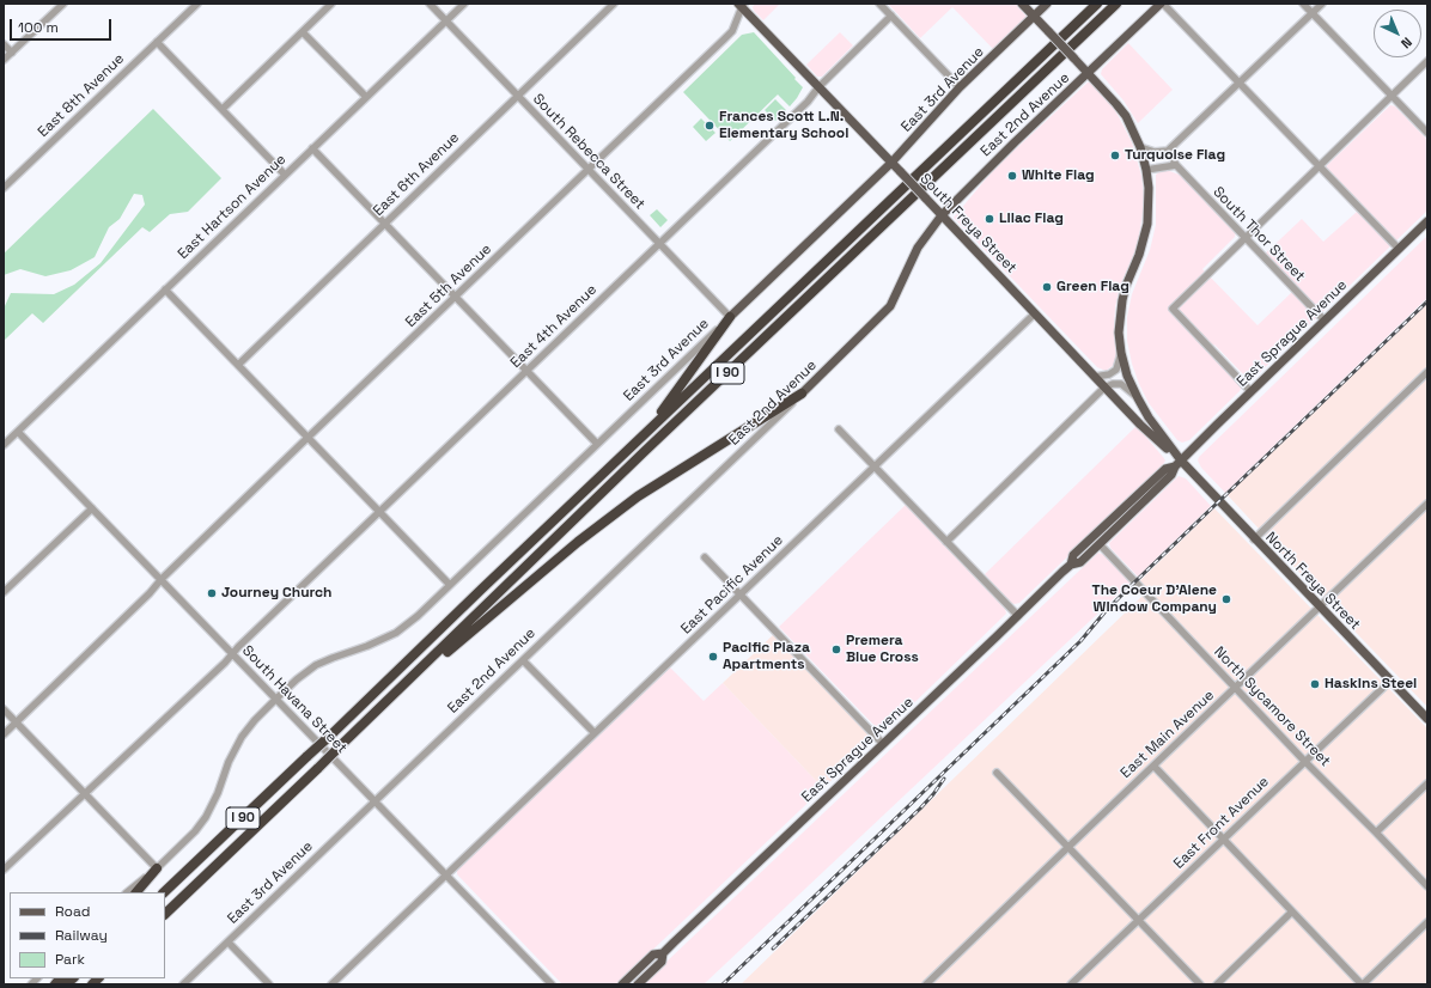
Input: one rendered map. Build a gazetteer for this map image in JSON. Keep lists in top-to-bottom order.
{
  "streets": {
    "highway": ["I 90"],
    "main road": [
      "East 3rd Avenue",
      "East 2nd Avenue",
      "South Freya Street",
      "East Sprague Avenue",
      "North Freya Street"
    ],
    "street": [
      "East 8th Avenue",
      "South Rebecca Street",
      "East 6th Avenue",
      "East Hartson Avenue",
      "South Thor Street",
      "East 5th Avenue",
      "East 4th Avenue",
      "East Pacific Avenue",
      "South Havana Street",
      "North Sycamore Street",
      "East Main Avenue",
      "East Front Avenue"
    ]
  },
  "crossings": [
    ["East 3rd Avenue", "East 2nd Avenue"],
    ["East 3rd Avenue", "South Rebecca Street"],
    ["East 3rd Avenue", "South Freya Street"],
    ["East 3rd Avenue", "South Havana Street"],
    ["East 2nd Avenue", "South Freya Street"],
    ["East 2nd Avenue", "South Havana Street"],
    ["South Rebecca Street", "East 6th Avenue"],
    ["South Rebecca Street", "East Hartson Avenue"],
    ["South Rebecca Street", "East 5th Avenue"],
    ["South Rebecca Street", "East 4th Avenue"],
    ["East Hartson Avenue", "South Havana Street"],
    ["South Freya Street", "East 5th Avenue"],
    ["South Freya Street", "East 4th Avenue"],
    ["South Freya Street", "East Sprague Avenue"],
    ["South Freya Street", "North Freya Street"],
    ["South Freya Street", "East Pacific Avenue"],
    ["South Thor Street", "East Sprague Avenue"],
    ["East 5th Avenue", "South Havana Street"],
    ["East 4th Avenue", "South Havana Street"],
    ["East Sprague Avenue", "North Freya Street"],
    ["East Sprague Avenue", "North Sycamore Street"],
    ["North Freya Street", "East Main Avenue"],
    ["North Freya Street", "East Front Avenue"],
    ["East Pacific Avenue", "South Havana Street"],
    ["North Sycamore Street", "East Main Avenue"],
    ["North Sycamore Street", "East Front Avenue"]
  ],
  "places": [
    "Frances Scott L.N. Elementary School",
    "Turquoise Flag",
    "White Flag",
    "Lilac Flag",
    "Green Flag",
    "Journey Church",
    "The Coeur D'Alene Window Company",
    "Premera Blue Cross",
    "Pacific Plaza Apartments",
    "Haskins Steel"
  ],
  "legend": ["Road", "Railway", "Park"],
  "scale_bar": "100 m",
  "north": "bottom right"
}
